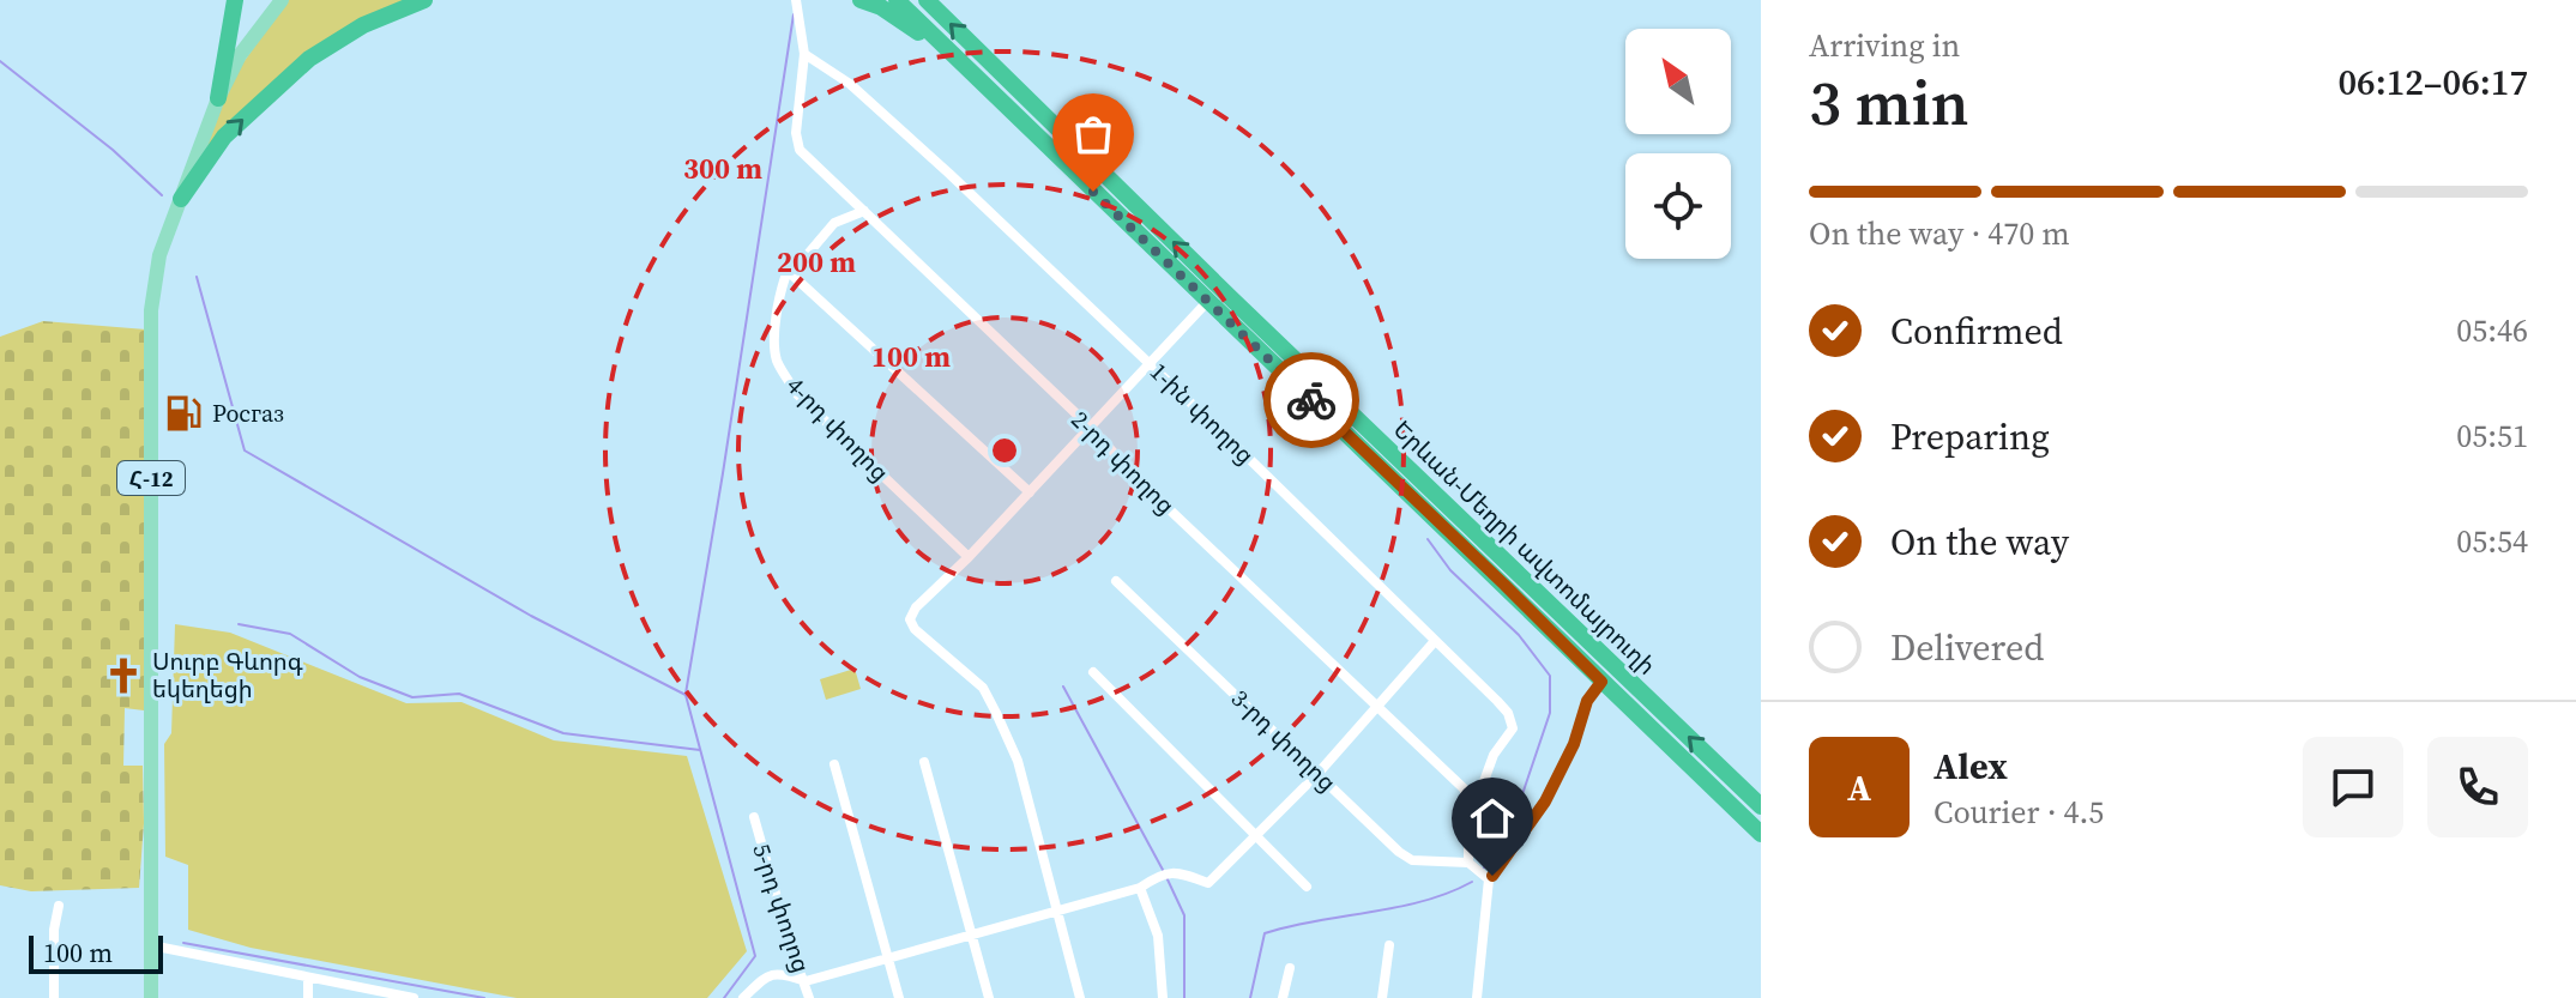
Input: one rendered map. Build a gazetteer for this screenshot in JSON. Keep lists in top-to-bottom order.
{
  "streets": {
    "highway": ["Երևան-Մեղրի ավտոմայրուղի"],
    "main road": ["Հ-12"],
    "street": [
      "1-ին փողոց",
      "4-րդ փողոց",
      "2-րդ փողոց",
      "3-րդ փողոց",
      "5-րդ փողոց"
    ]
  },
  "crossings": [
    ["1-ին փողոց", "2-րդ փողոց"]
  ],
  "places": {
    "fuel station": ["Росгаз"],
    "church": ["Սուրբ Գևորգ եկեղեցի"]
  },
  "scale_bar": "100 m",
  "north": "top left",
  "page": {
    "heading": ["3 min", "Arriving in", "06:12–06:17"],
    "panel": ["Alex", "Courier · 4.5"],
    "bar": "On the way · 470 m",
    "list": [
      ["Confirmed", "05:46"],
      ["Preparing", "05:51"],
      ["On the way", "05:54"],
      "Delivered"
    ],
    "round": "A",
    "scale": "100 m"
  },
  "rings": ["300 m", "200 m", "100 m"]
}
